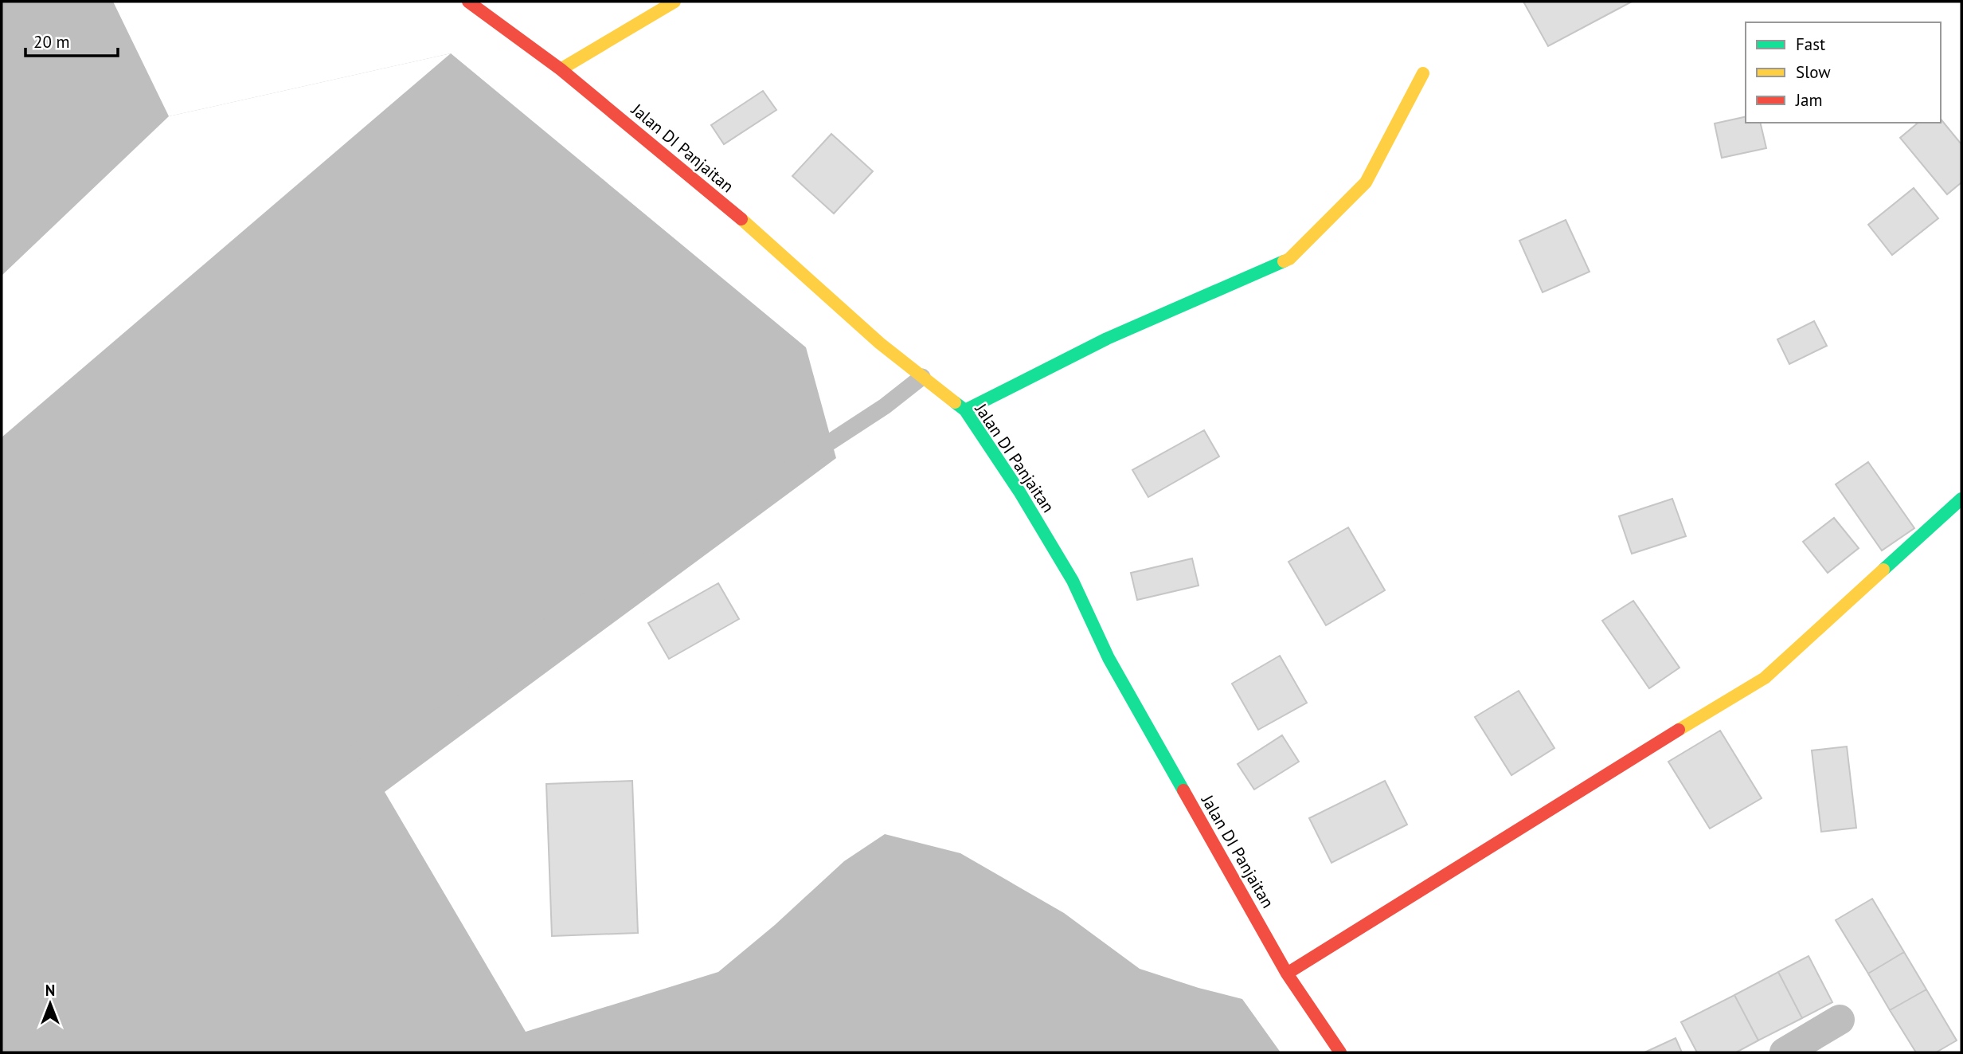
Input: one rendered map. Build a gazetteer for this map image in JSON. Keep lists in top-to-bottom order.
{
  "streets": {
    "street": ["Jalan DI Panjaitan"]
  },
  "legend": ["Fast", "Slow", "Jam"],
  "scale_bar": "20 m",
  "north": "top"
}
